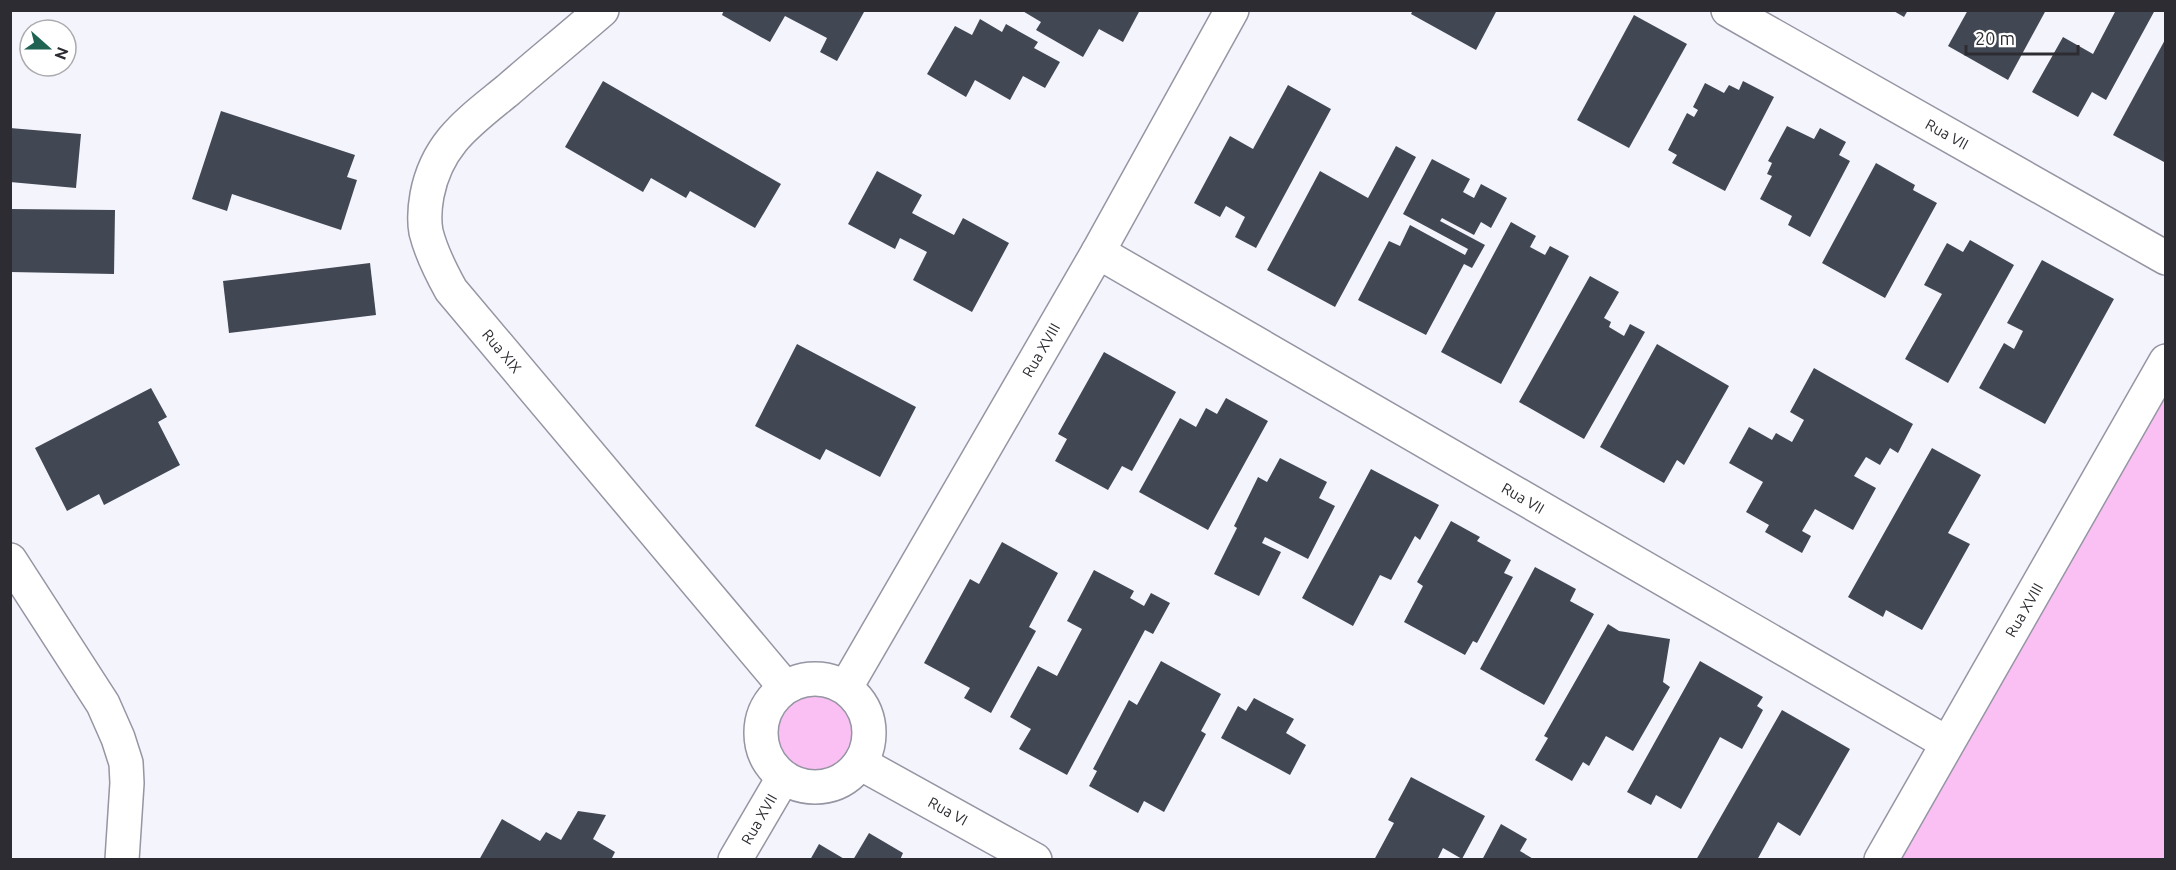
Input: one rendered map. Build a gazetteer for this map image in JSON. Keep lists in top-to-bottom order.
{
  "streets": {
    "street": [
      "Rua VII",
      "Rua XVIII",
      "Rua XIX",
      "Rua VI",
      "Rua XVII"
    ]
  },
  "crossings": [
    ["Rua VII", "Rua XVIII"],
    ["Rua XVIII", "Rua XIX"],
    ["Rua XVIII", "Rua VI"],
    ["Rua XVIII", "Rua XVII"],
    ["Rua XIX", "Rua VI"],
    ["Rua XIX", "Rua XVII"],
    ["Rua VI", "Rua XVII"]
  ],
  "scale_bar": "20 m",
  "north": "right"
}
